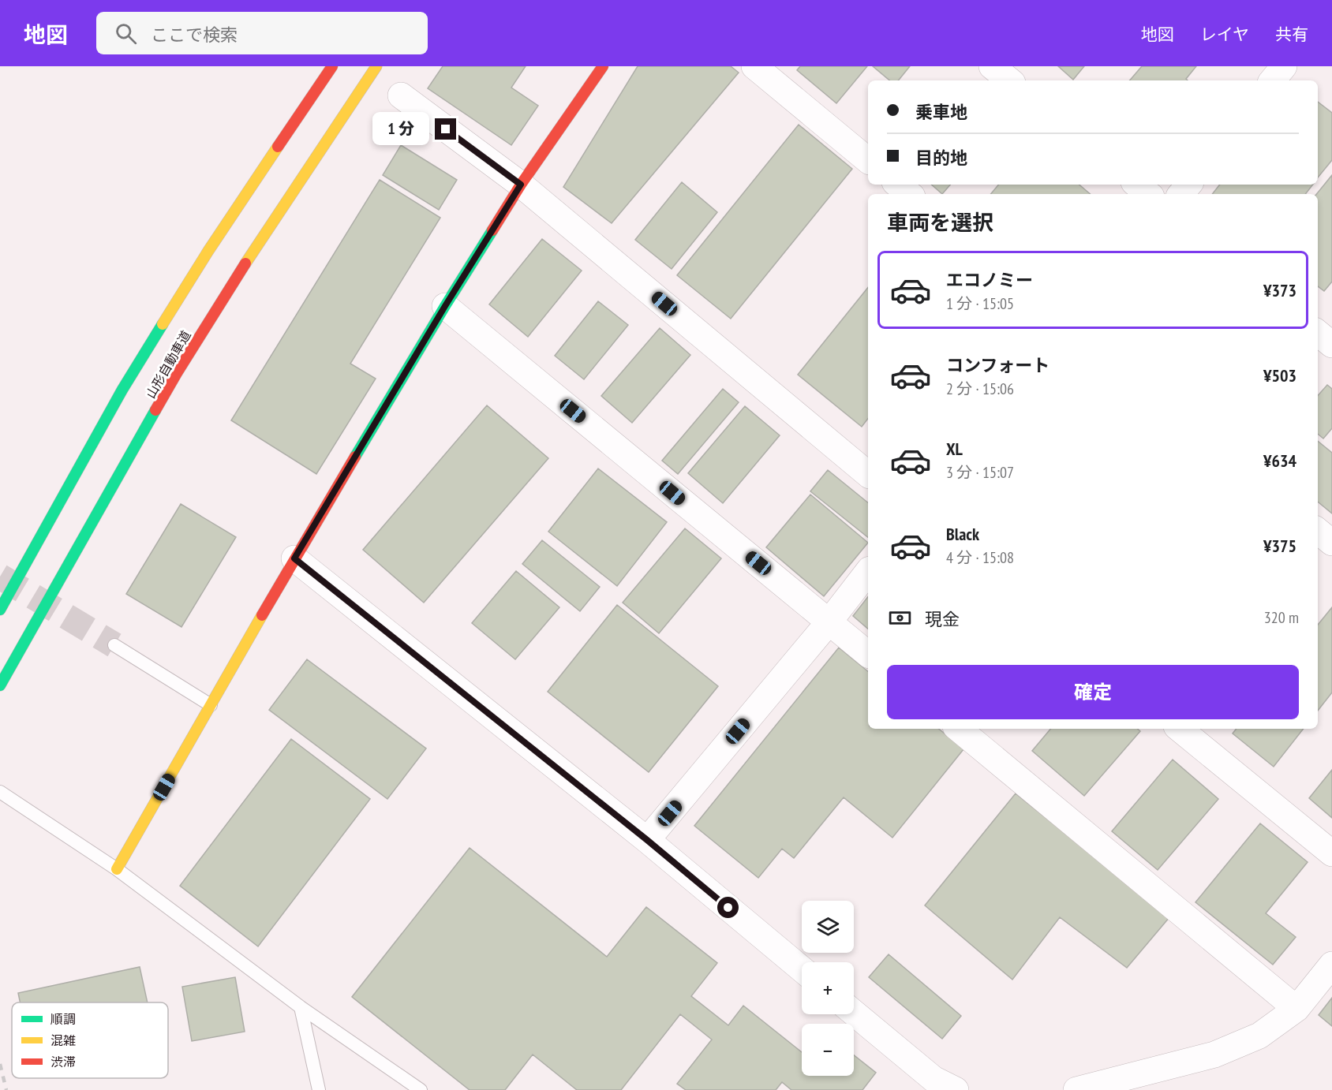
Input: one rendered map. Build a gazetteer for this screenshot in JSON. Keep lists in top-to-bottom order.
{
  "streets": {
    "main road": ["山形自動車道"]
  },
  "legend": ["順調", "混雑", "渋滞"],
  "page": {
    "header": "地図",
    "search": "ここで検索",
    "nav": ["地図", "レイヤ", "共有"],
    "banner": ["乗車地", "目的地"],
    "bubble": "1 分",
    "heading": "車両を選択",
    "list": [
      {
        "name": "エコノミー",
        "note": "1 分 · 15:05",
        "value": "¥373"
      },
      {
        "name": "コンフォート",
        "note": "2 分 · 15:06",
        "value": "¥503"
      },
      {
        "name": "XL",
        "note": "3 分 · 15:07",
        "value": "¥634"
      },
      {
        "name": "Black",
        "note": "4 分 · 15:08",
        "value": "¥375"
      }
    ],
    "pay": ["現金", "320 m"],
    "buttons": "確定",
    "map_buttons": ["+", "−"]
  }
}
